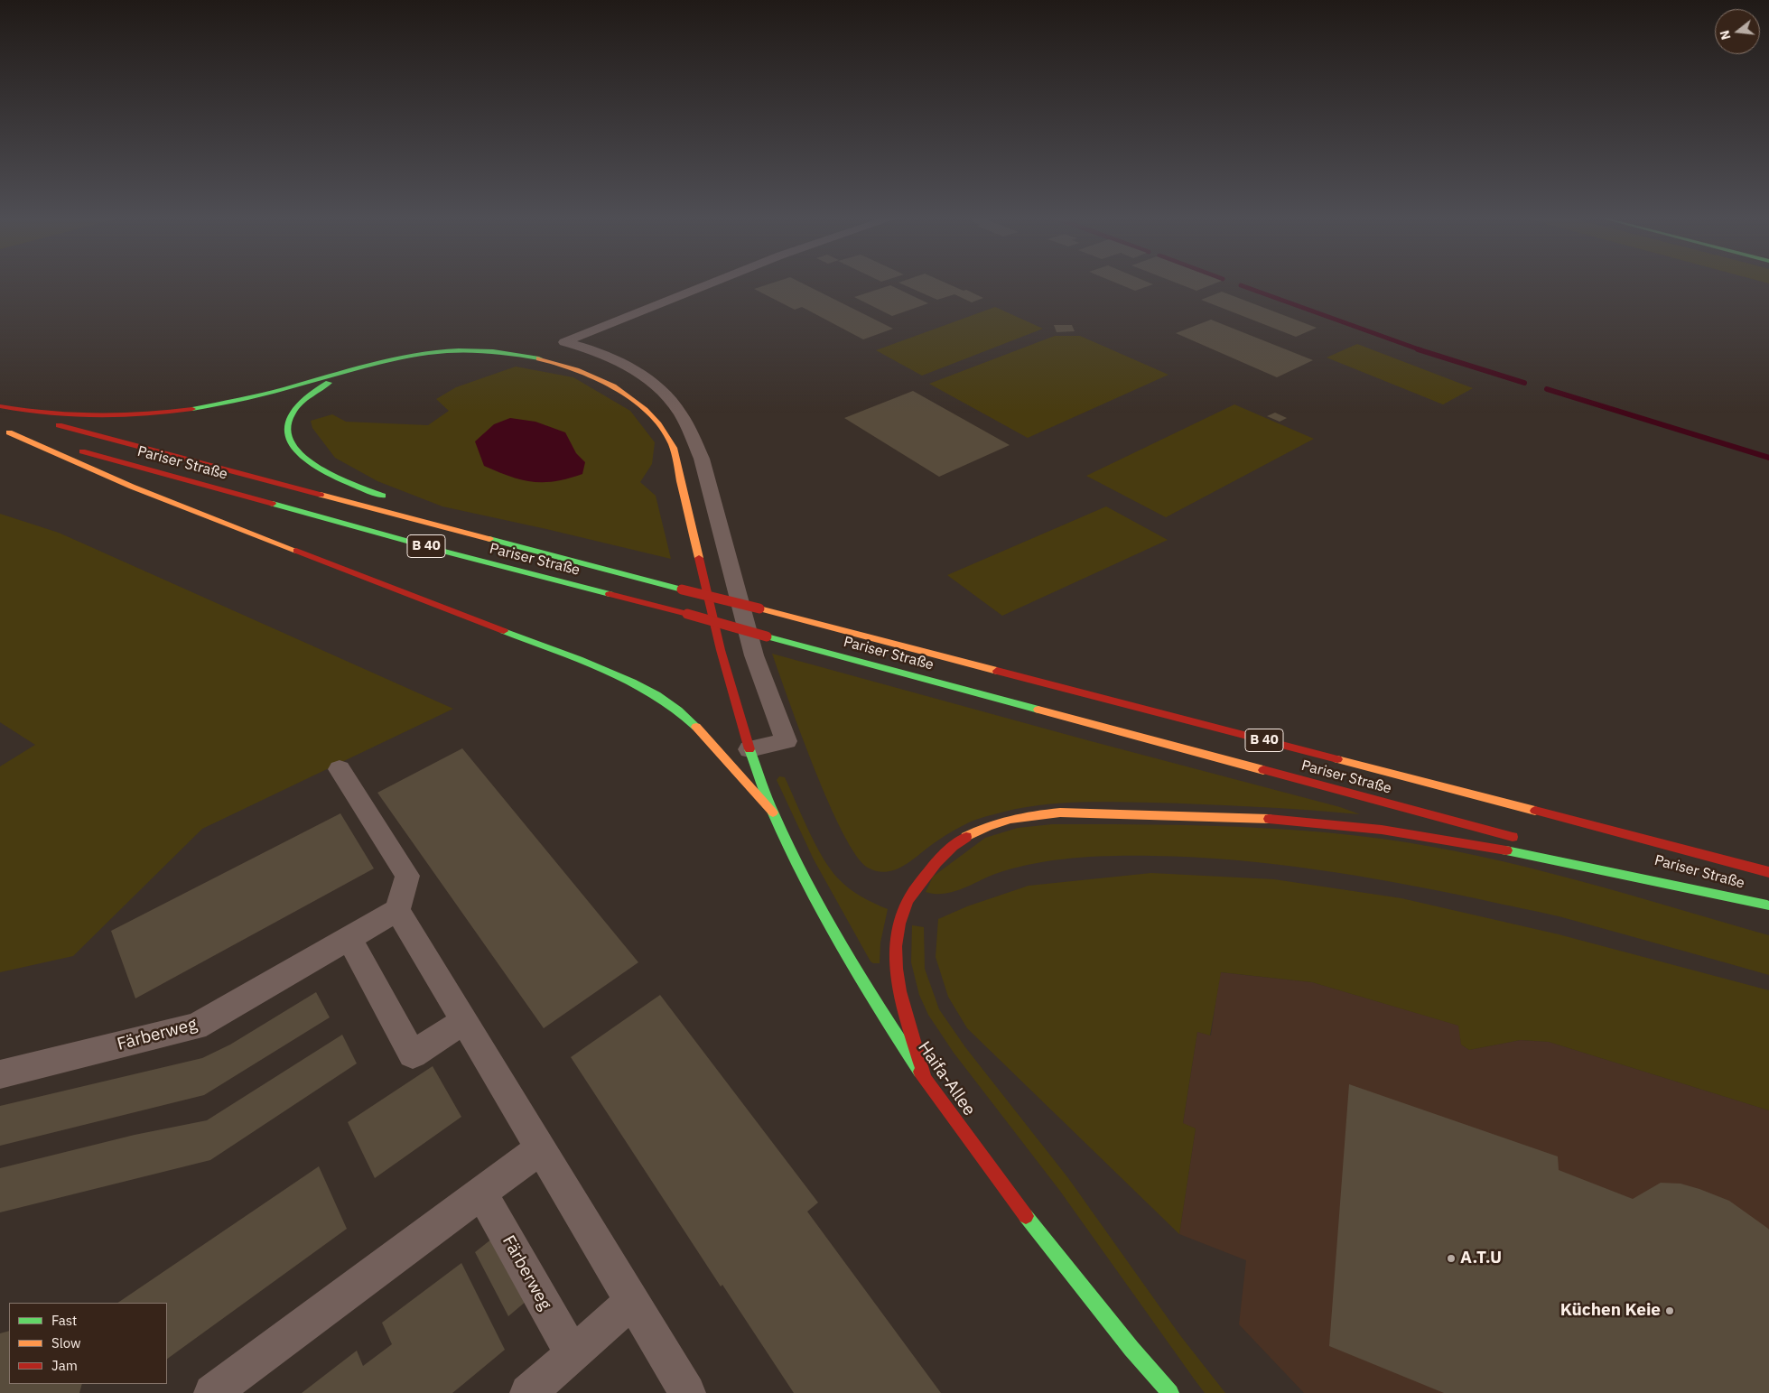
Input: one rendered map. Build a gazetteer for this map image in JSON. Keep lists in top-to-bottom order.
{
  "streets": {
    "main road": ["Pariser Straße", "B 40", "Haifa-Allee"],
    "street": ["Färberweg"]
  },
  "places": ["A.T.U", "Küchen Keie"],
  "legend": ["Fast", "Slow", "Jam"],
  "north": "left"
}
